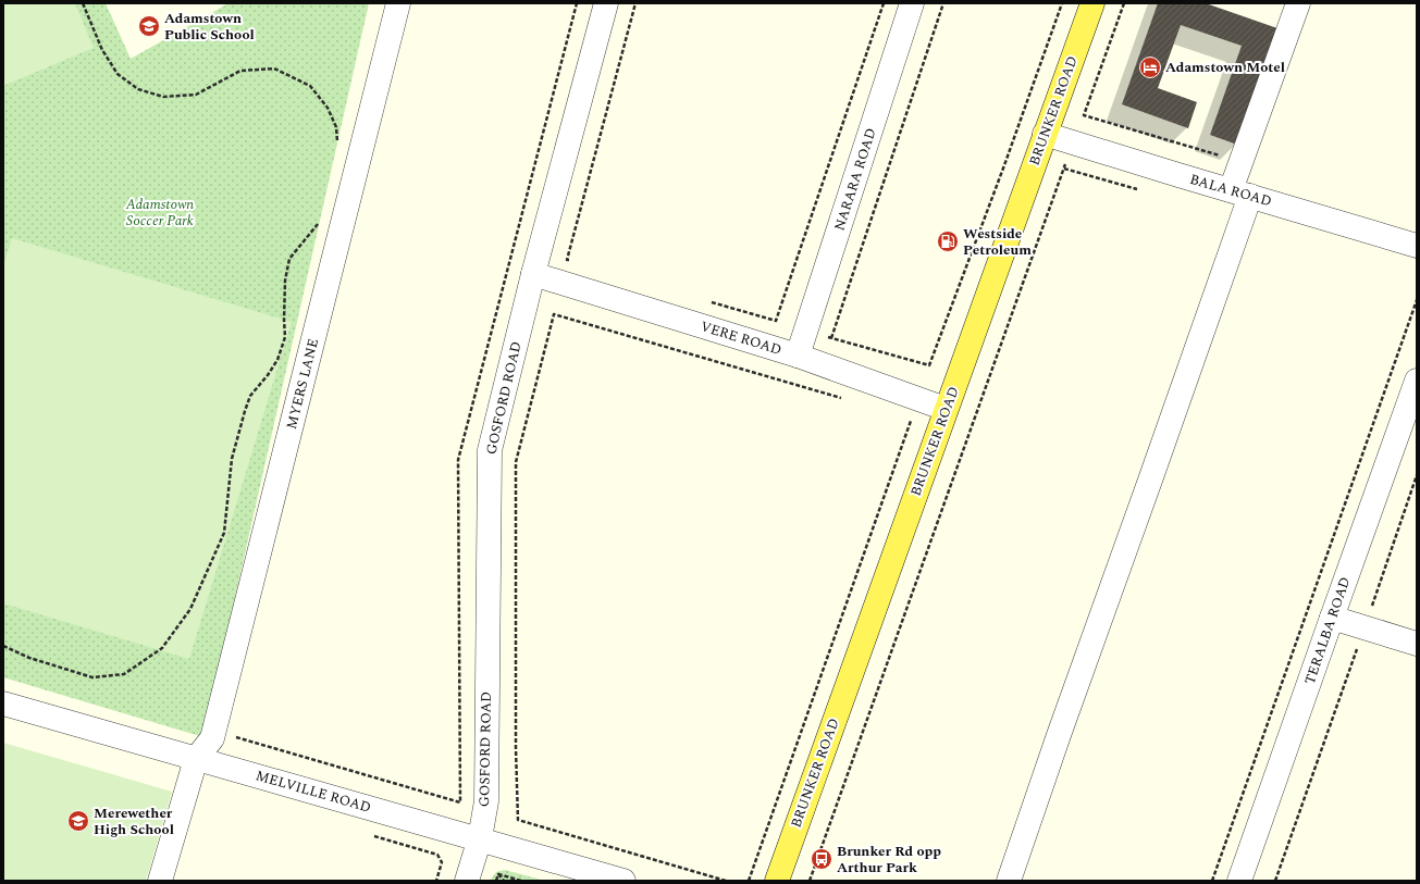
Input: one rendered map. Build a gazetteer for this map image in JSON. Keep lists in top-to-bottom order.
{
  "streets": {
    "main road": ["BRUNKER ROAD"],
    "street": [
      "NARARA ROAD",
      "BALA ROAD",
      "VERE ROAD",
      "MYERS LANE",
      "GOSFORD ROAD",
      "TERALBA ROAD",
      "MELVILLE ROAD"
    ]
  },
  "crossings": [
    ["BRUNKER ROAD", "BALA ROAD"],
    ["BRUNKER ROAD", "VERE ROAD"],
    ["NARARA ROAD", "VERE ROAD"],
    ["VERE ROAD", "GOSFORD ROAD"],
    ["MYERS LANE", "MELVILLE ROAD"],
    ["GOSFORD ROAD", "MELVILLE ROAD"]
  ],
  "parks": ["Adamstown Soccer Park"],
  "places": {
    "school or university": ["Adamstown Public School", "Merewether High School"],
    "hotel": ["Adamstown Motel"],
    "fuel station": ["Westside Petroleum"],
    "bus stop": ["Brunker Rd opp Arthur Park"]
  }
}
